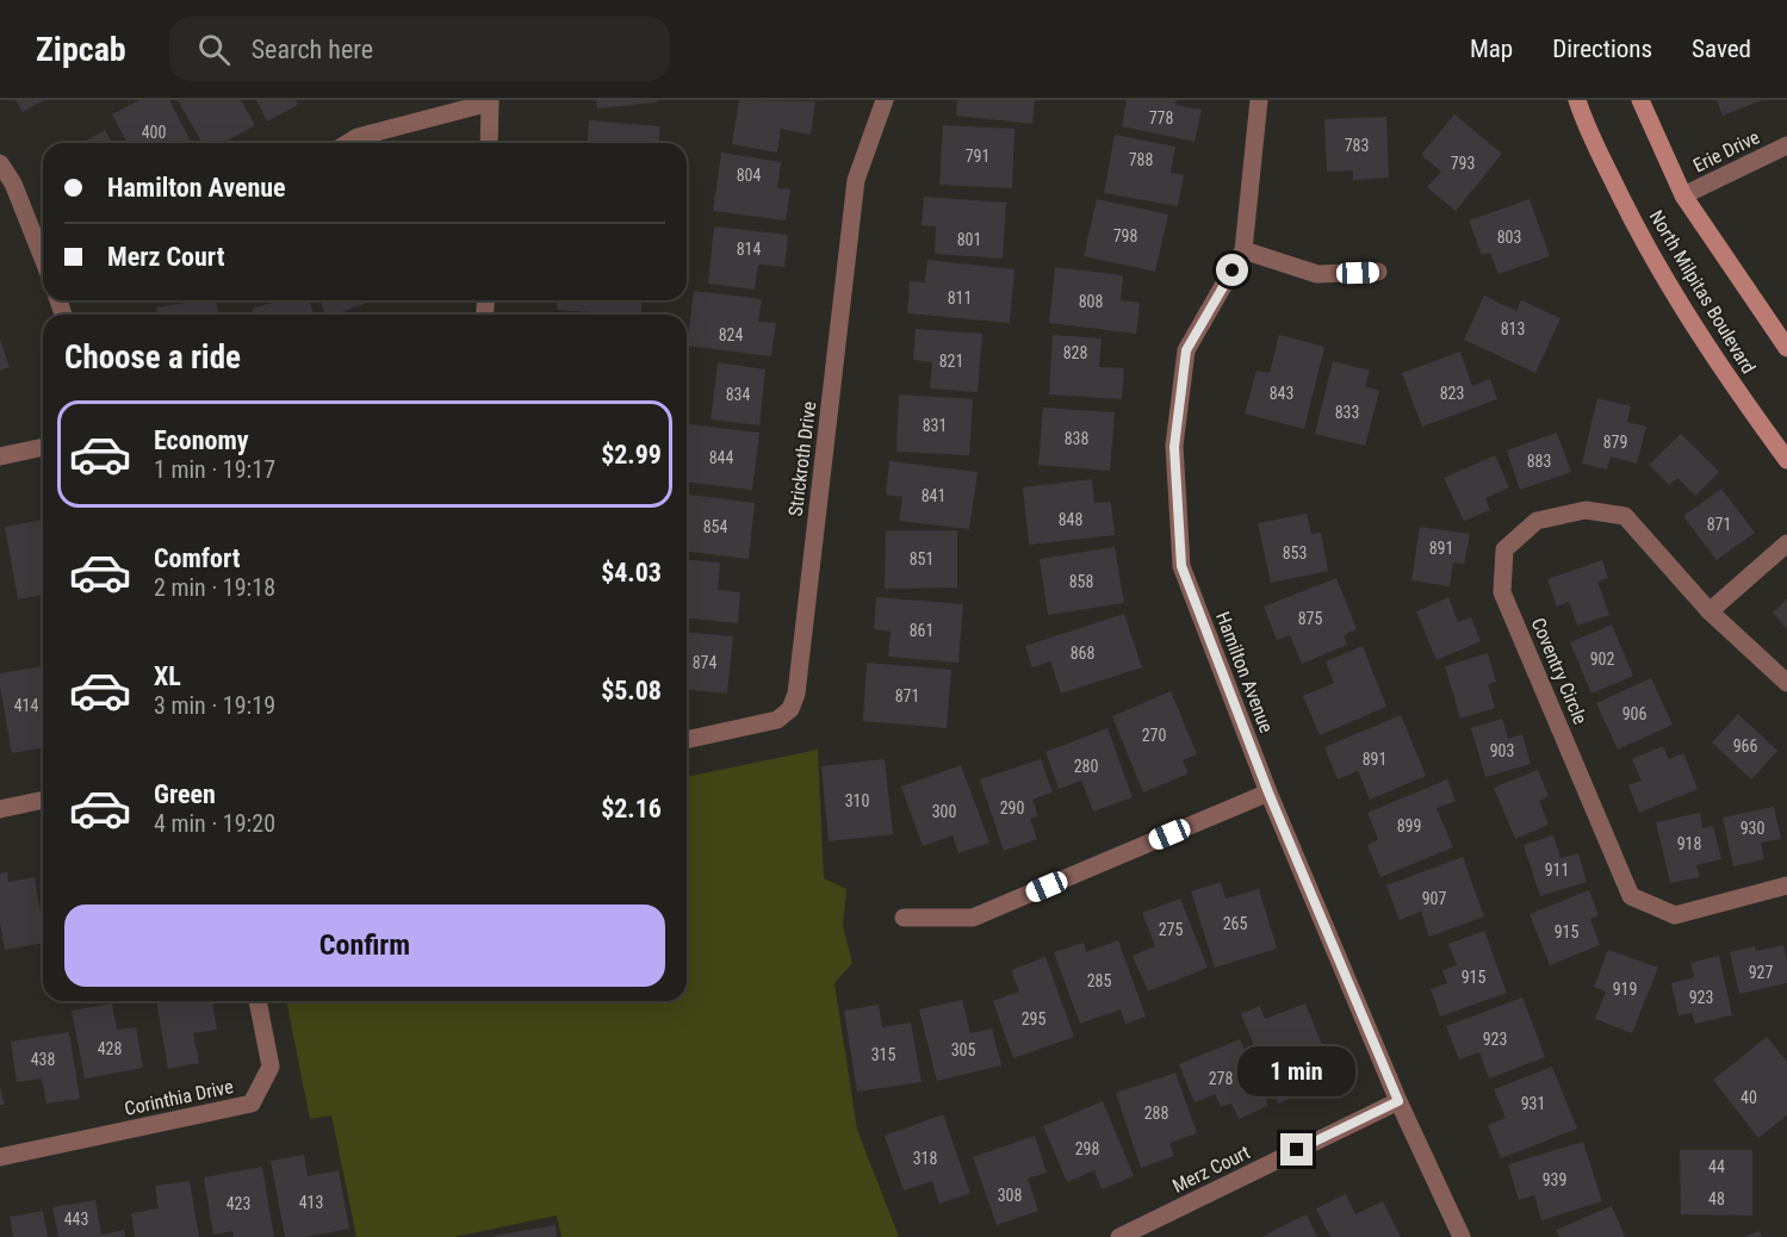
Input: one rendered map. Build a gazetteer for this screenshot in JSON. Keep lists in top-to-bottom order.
{
  "streets": {
    "main road": ["North Milpitas Boulevard"],
    "street": [
      "Erie Drive",
      "Strickroth Drive",
      "Coventry Circle",
      "Hamilton Avenue",
      "Corinthia Drive",
      "Merz Court"
    ]
  },
  "crossings": [
    ["Erie Drive", "North Milpitas Boulevard"],
    ["Hamilton Avenue", "Merz Court"]
  ],
  "house_numbers": [
    "778",
    "400",
    "783",
    "791",
    "788",
    "793",
    "804",
    "798",
    "803",
    "801",
    "814",
    "811",
    "808",
    "813",
    "824",
    "828",
    "821",
    "843",
    "823",
    "834",
    "833",
    "831",
    "838",
    "879",
    "844",
    "883",
    "841",
    "848",
    "871",
    "854",
    "891",
    "853",
    "851",
    "858",
    "875",
    "861",
    "868",
    "902",
    "874",
    "871",
    "414",
    "906",
    "270",
    "966",
    "903",
    "891",
    "280",
    "310",
    "290",
    "300",
    "899",
    "930",
    "918",
    "911",
    "907",
    "265",
    "275",
    "915",
    "927",
    "915",
    "285",
    "919",
    "923",
    "295",
    "923",
    "428",
    "305",
    "315",
    "438",
    "278",
    "40",
    "931",
    "288",
    "298",
    "318",
    "44",
    "939",
    "308",
    "48",
    "413",
    "423",
    "443"
  ],
  "page": {
    "header": "Zipcab",
    "search": "Search here",
    "nav": ["Map", "Directions", "Saved"],
    "banner": ["Hamilton Avenue", "Merz Court"],
    "heading": "Choose a ride",
    "list": [
      {
        "name": "Economy",
        "note": "1 min · 19:17",
        "value": "$2.99"
      },
      {
        "name": "Comfort",
        "note": "2 min · 19:18",
        "value": "$4.03"
      },
      {
        "name": "XL",
        "note": "3 min · 19:19",
        "value": "$5.08"
      },
      {
        "name": "Green",
        "note": "4 min · 19:20",
        "value": "$2.16"
      }
    ],
    "buttons": "Confirm",
    "bubble": "1 min"
  }
}
